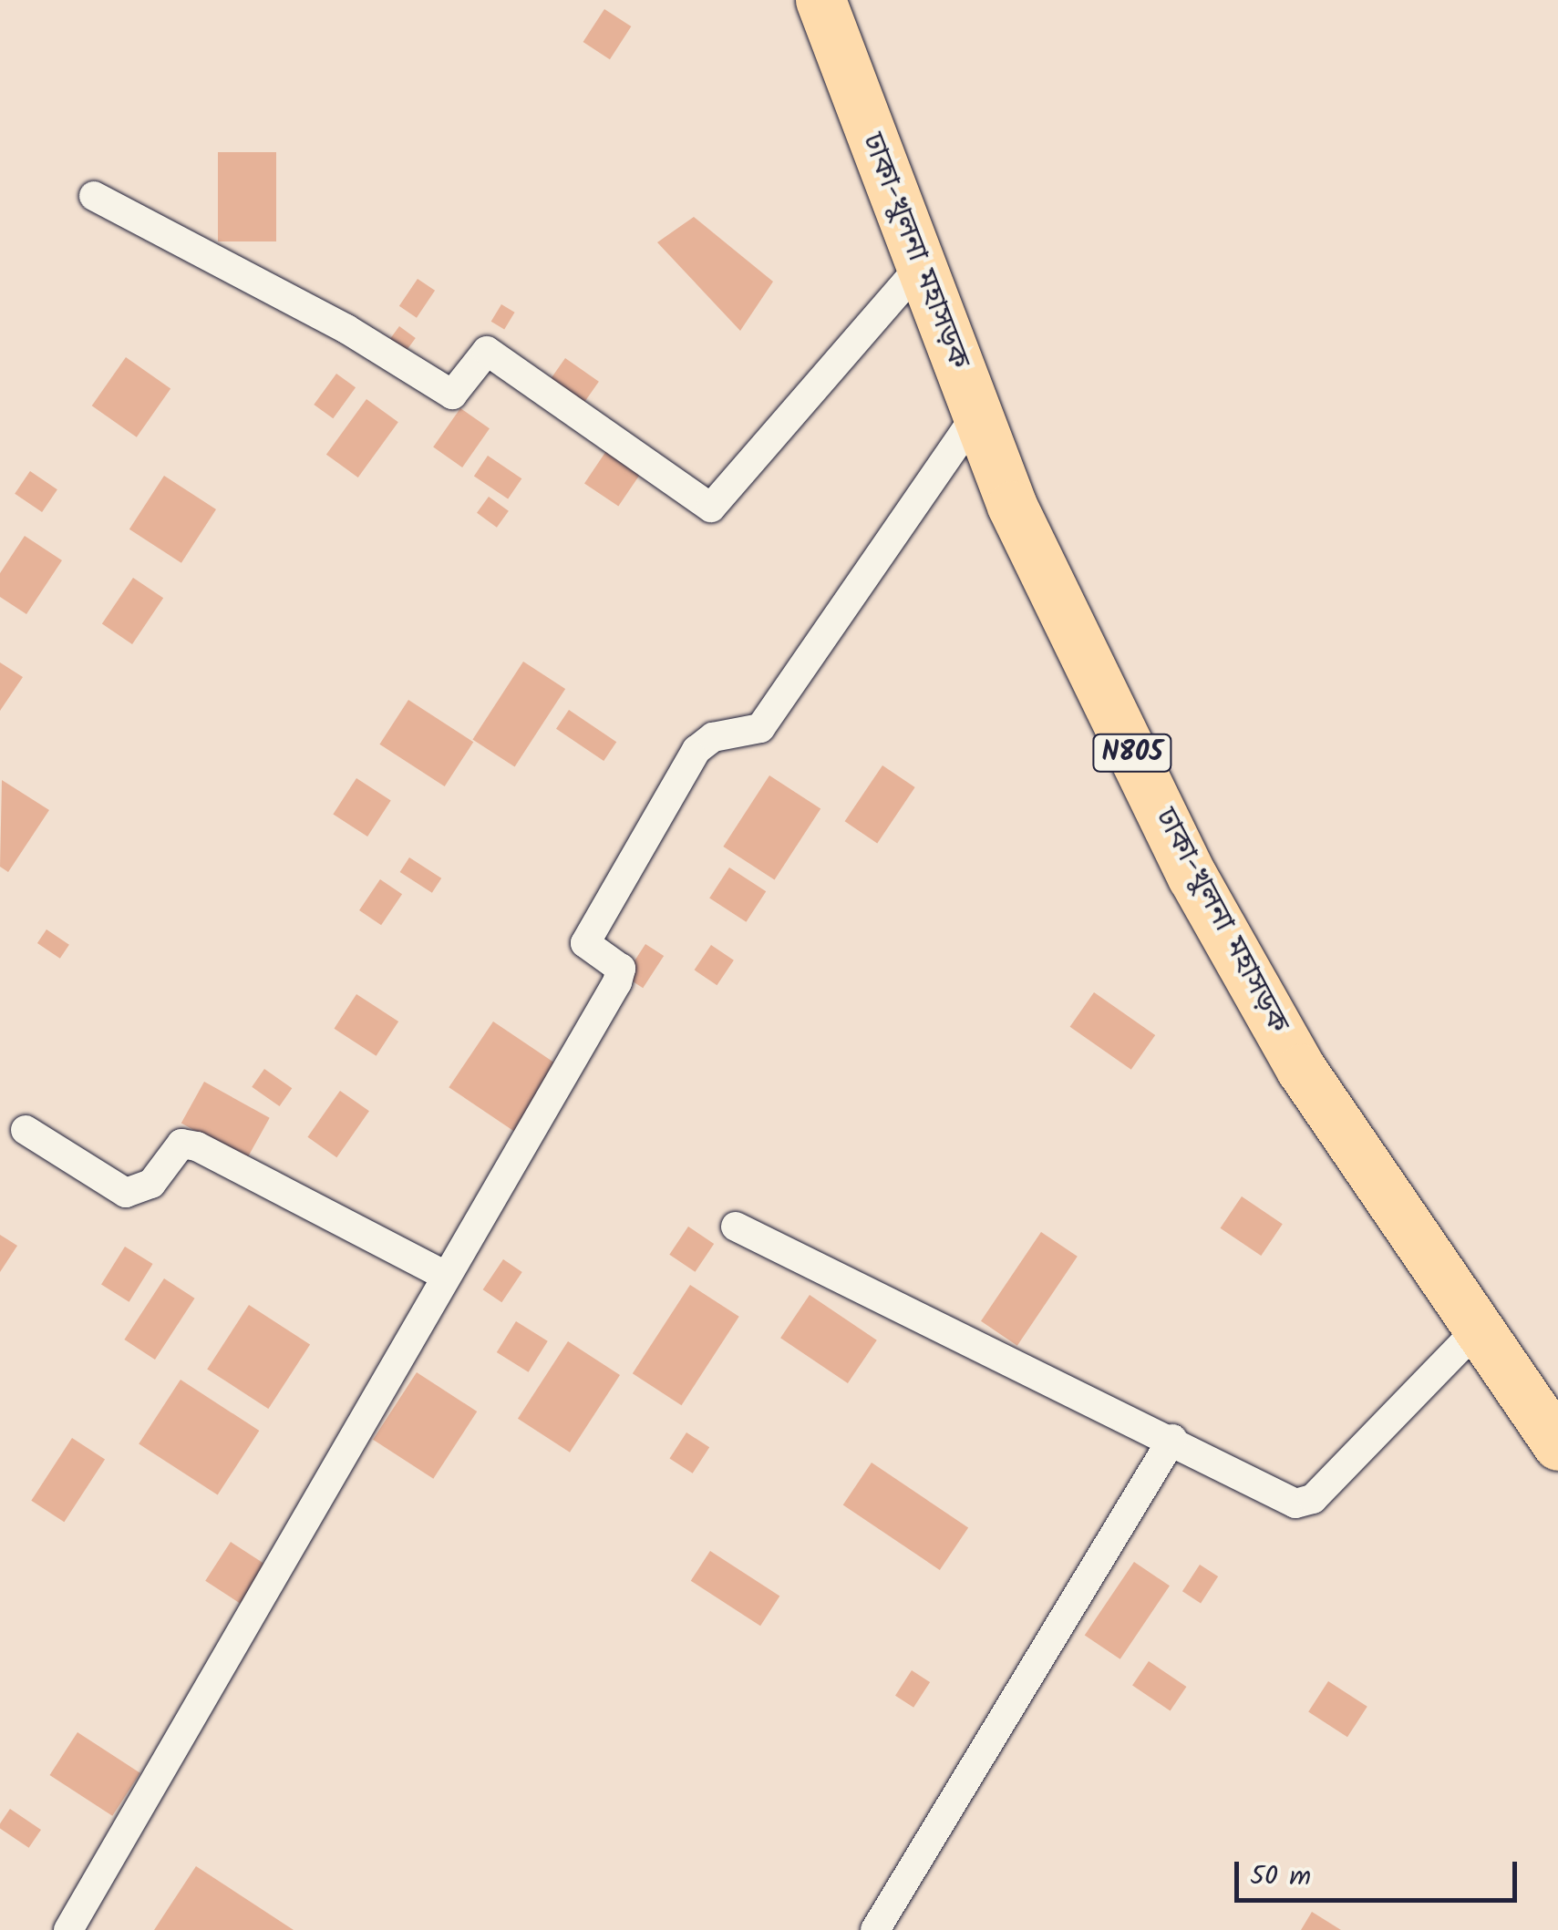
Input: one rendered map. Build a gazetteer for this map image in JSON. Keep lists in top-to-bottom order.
{
  "streets": {
    "highway": ["ঢাকা-খুলনা মহাসড়ক", "N805"]
  },
  "scale_bar": "50 m"
}
